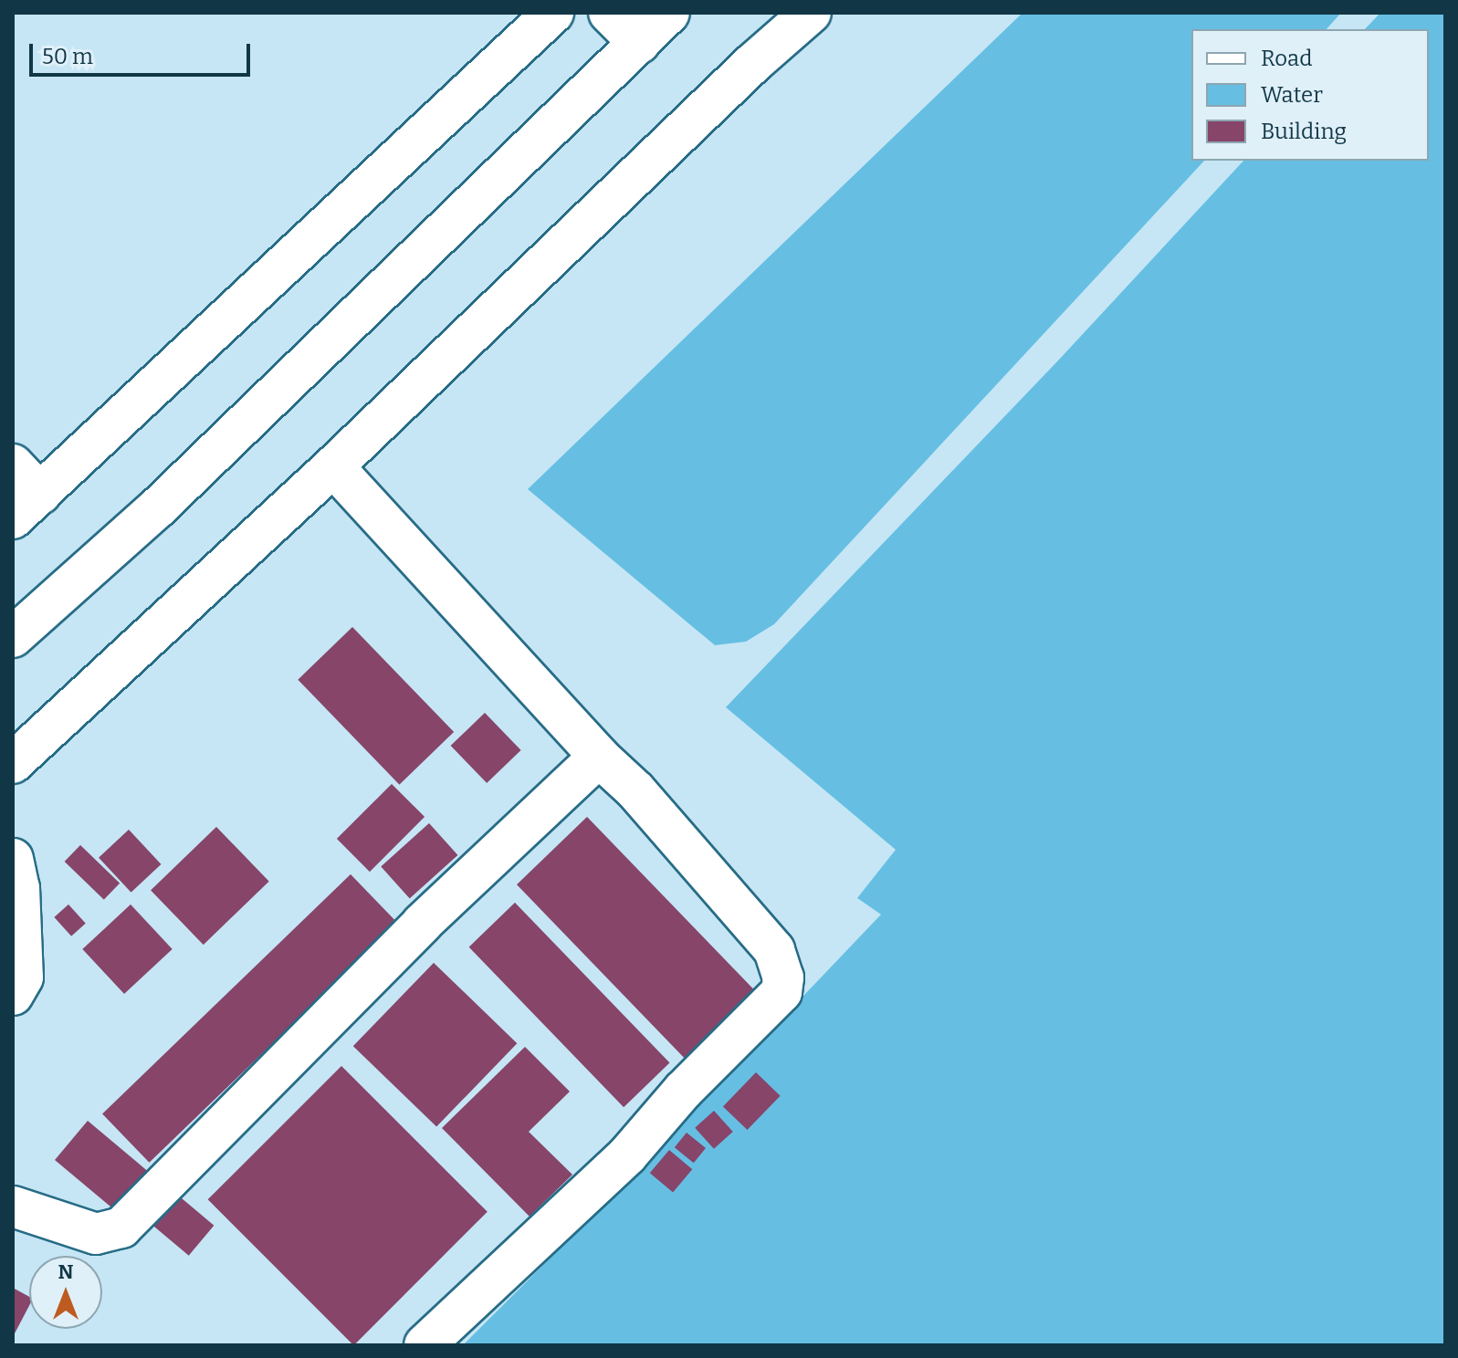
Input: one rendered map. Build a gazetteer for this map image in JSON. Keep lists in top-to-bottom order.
{
  "legend": ["Road", "Water", "Building"],
  "scale_bar": "50 m",
  "north": "top"
}
